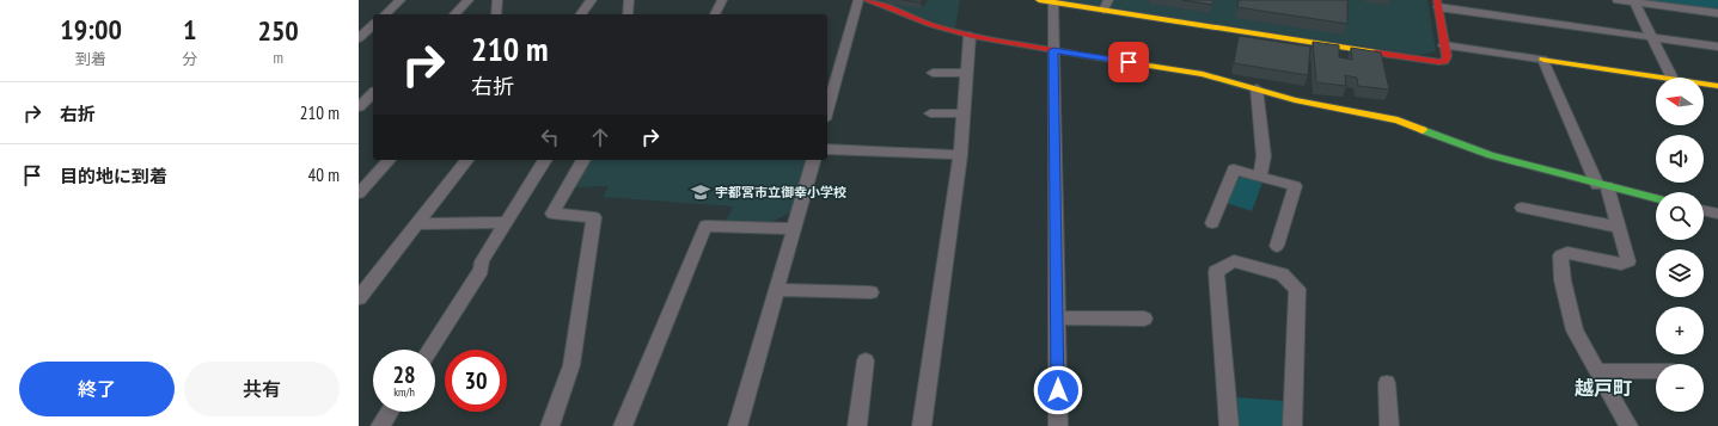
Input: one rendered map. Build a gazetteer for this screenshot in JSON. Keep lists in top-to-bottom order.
{
  "districts": ["越戸町"],
  "places": {
    "school or university": ["宇都宮市立御幸小学校"]
  },
  "north": "left",
  "page": {
    "eta": [
      "19:00",
      "到着",
      "1",
      "分",
      "250",
      "m"
    ],
    "turn": ["210 m", "右折"],
    "map_buttons": ["+", "−"],
    "list": [
      {
        "name": "右折",
        "value": "210 m"
      },
      {
        "name": "目的地に到着",
        "value": "40 m"
      }
    ],
    "speed": "28 km/h",
    "limit": "30",
    "buttons": ["終了", "共有"]
  }
}
